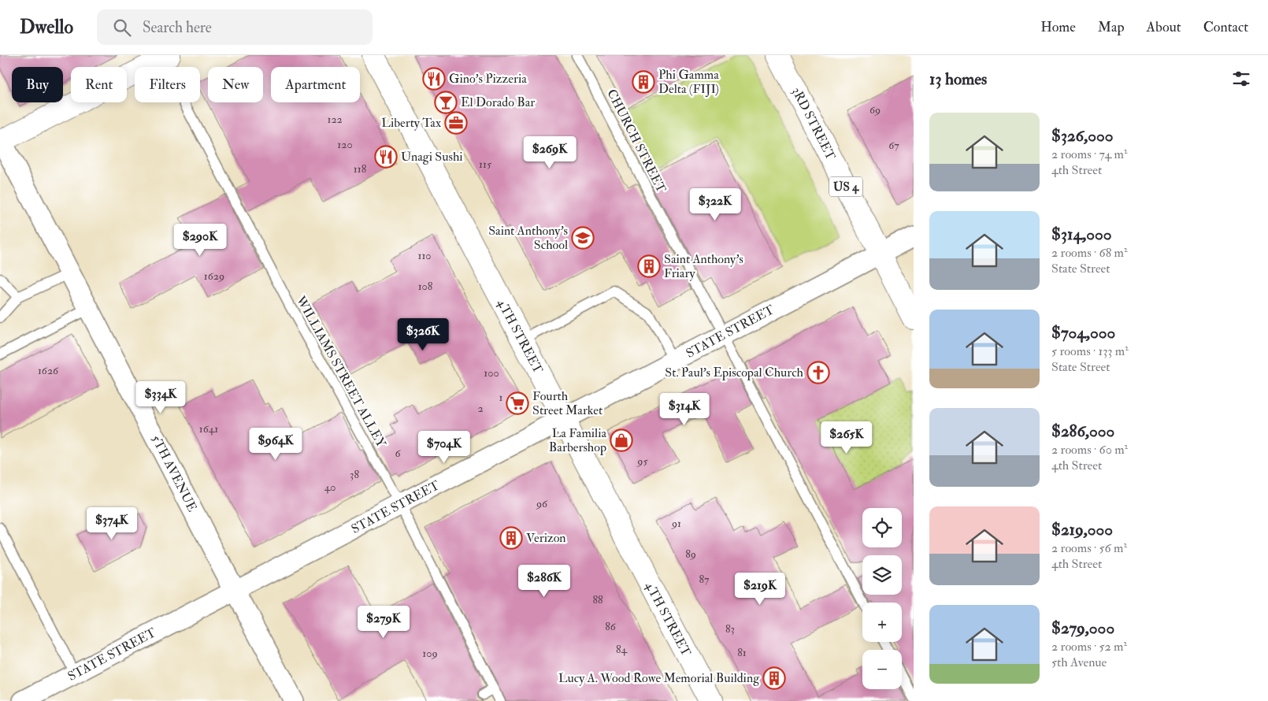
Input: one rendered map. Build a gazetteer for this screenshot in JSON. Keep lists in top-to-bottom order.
{
  "streets": {
    "main road": ["3RD STREET", "US 4", "4TH STREET"],
    "street": ["STATE STREET", "5TH AVENUE"],
    "lane": ["CHURCH STREET", "WILLIAMS STREET ALLEY"]
  },
  "crossings": [
    ["3RD STREET", "STATE STREET"],
    ["CHURCH STREET", "STATE STREET"],
    ["STATE STREET", "4TH STREET"],
    ["STATE STREET", "WILLIAMS STREET ALLEY"],
    ["STATE STREET", "5TH AVENUE"]
  ],
  "places": {
    "restaurant": ["Gino's Pizzeria", "Unagi Sushi"],
    "building": [
      "Phi Gamma Delta (FIJI)",
      "Saint Anthony's Friary",
      "Verizon",
      "Lucy A. Wood Rowe Memorial Building"
    ],
    "bar": ["El Dorado Bar"],
    "office": ["Liberty Tax"],
    "school or university": ["Saint Anthony's School"],
    "church": ["St. Paul's Episcopal Church"],
    "supermarket": ["Fourth Street Market"],
    "shop": ["La Familia Barbershop"]
  },
  "house_numbers": [
    "69",
    "122",
    "120",
    "67",
    "115",
    "118",
    "110",
    "1629",
    "108",
    "1626",
    "100",
    "1",
    "2",
    "1641",
    "6",
    "95",
    "38",
    "40",
    "96",
    "91",
    "89",
    "87",
    "88",
    "86",
    "83",
    "84",
    "81",
    "109"
  ],
  "page": {
    "header": "Dwello",
    "search": "Search here",
    "nav": [
      "Home",
      "Map",
      "About",
      "Contact"
    ],
    "heading": "13 homes",
    "chip": [
      "Buy",
      "Rent",
      "Filters",
      "New",
      "Apartment"
    ],
    "list": [
      {
        "name": "$326,000",
        "note": "2 rooms · 74 m² · 4th Street"
      },
      {
        "name": "$314,000",
        "note": "2 rooms · 68 m² · State Street"
      },
      {
        "name": "$704,000",
        "note": "5 rooms · 133 m² · State Street"
      },
      {
        "name": "$286,000",
        "note": "2 rooms · 60 m² · 4th Street"
      },
      {
        "name": "$219,000",
        "note": "2 rooms · 56 m² · 4th Street"
      },
      {
        "name": "$279,000",
        "note": "2 rooms · 52 m² · 5th Avenue"
      }
    ],
    "price": [
      "$269K",
      "$322K",
      "$290K",
      "$326K",
      "$334K",
      "$314K",
      "$265K",
      "$964K",
      "$704K",
      "$374K",
      "$286K",
      "$219K",
      "$279K"
    ],
    "map_buttons": ["+", "−"]
  }
}
